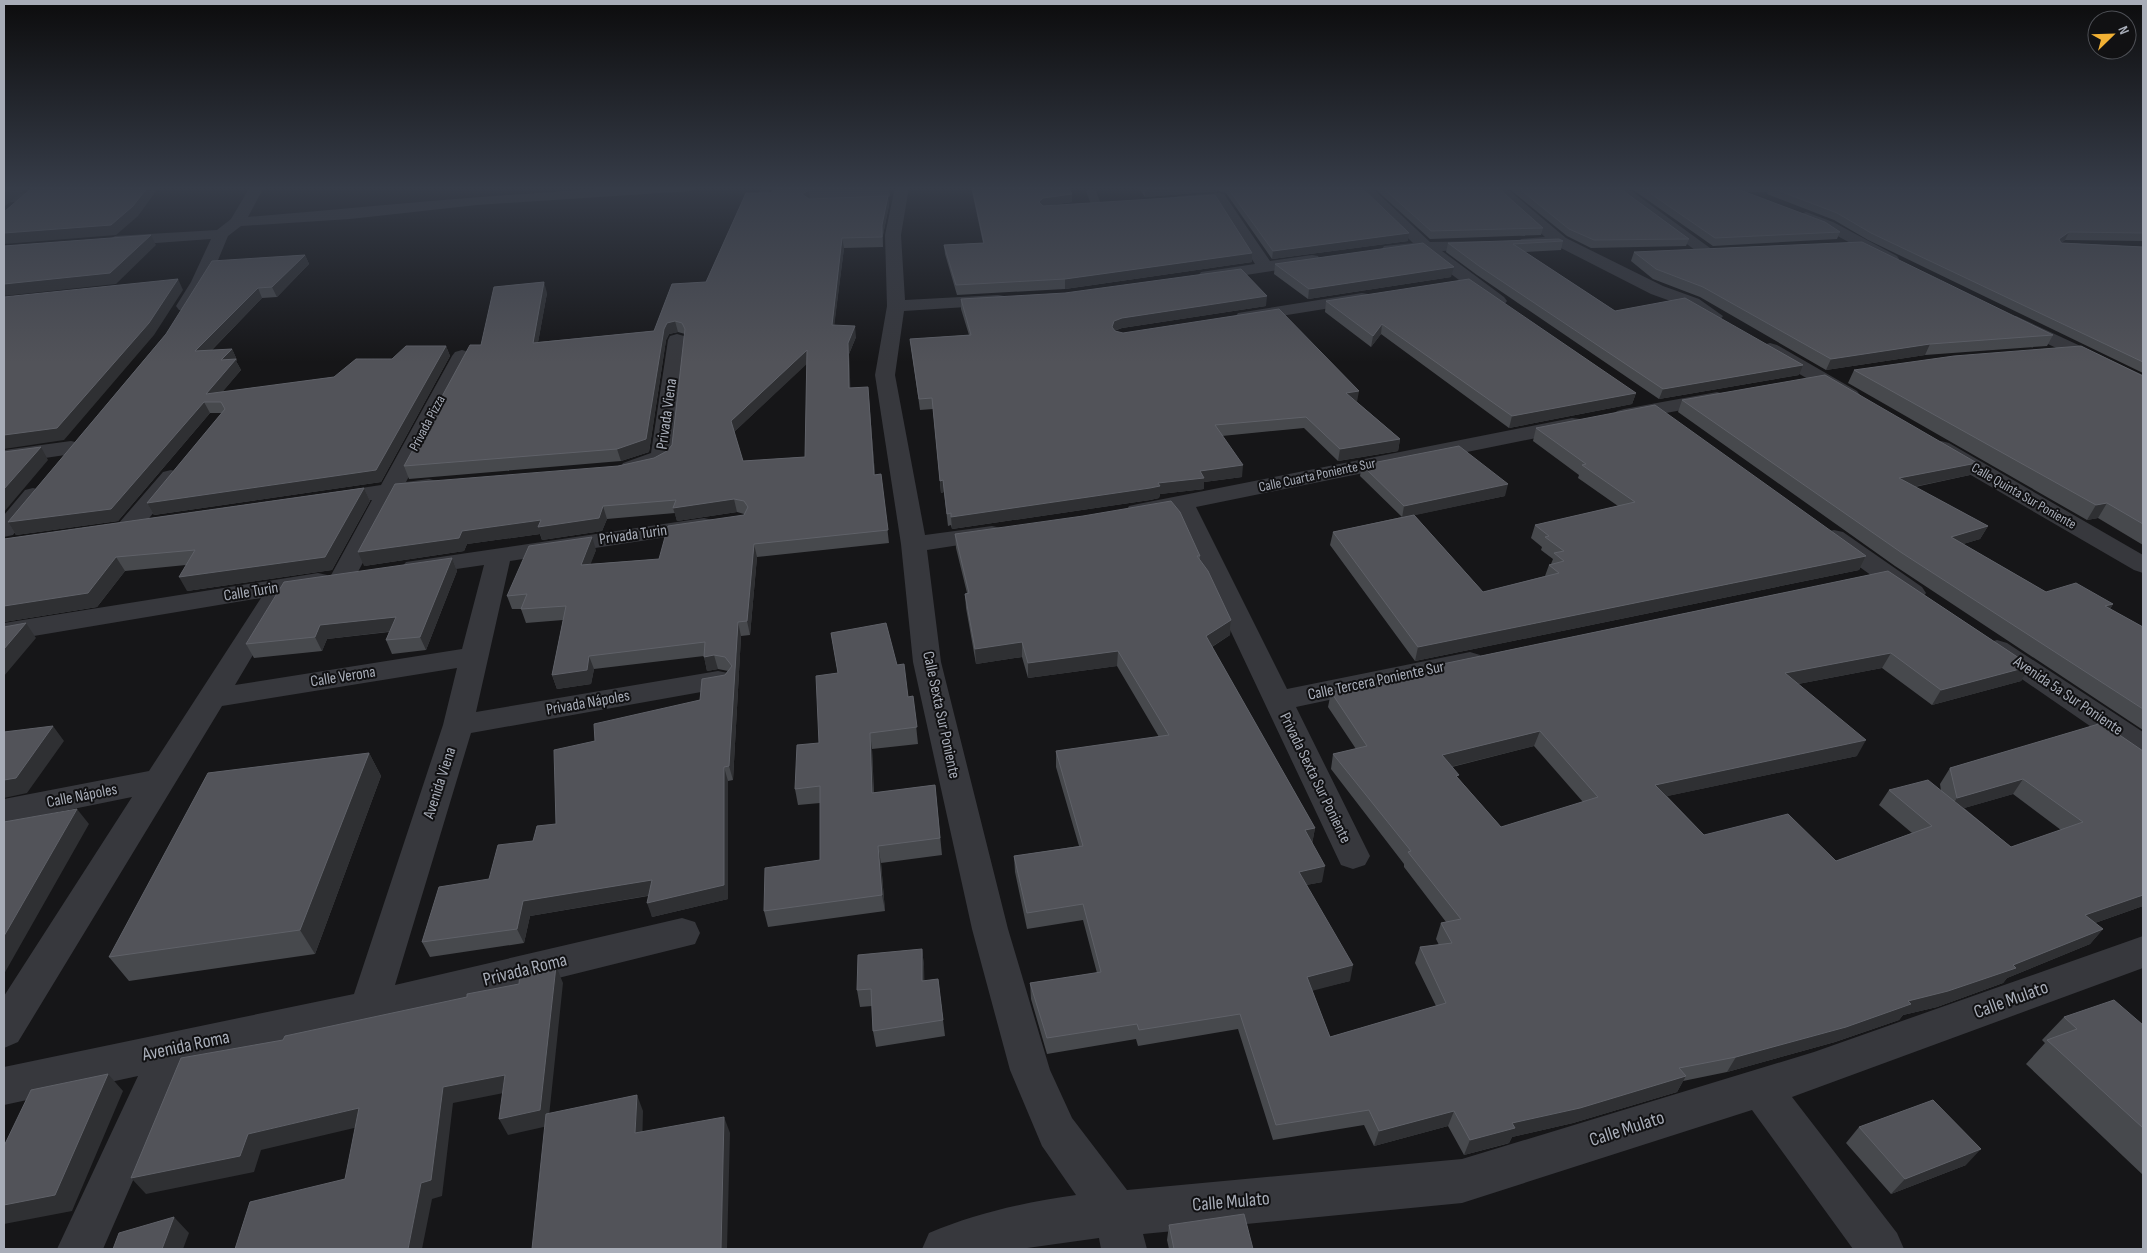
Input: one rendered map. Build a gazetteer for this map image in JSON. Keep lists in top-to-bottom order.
{
  "streets": {
    "street": [
      "Privada Viena",
      "Privada Pizza",
      "Calle Cuarta Poniente Sur",
      "Calle Quinta Sur Poniente",
      "Privada Turin",
      "Calle Turin",
      "Calle Verona",
      "Calle Tercera Poniente Sur",
      "Avenida 5a Sur Poniente",
      "Privada Nápoles",
      "Calle Sexta Sur Poniente",
      "Privada Sexta Sur Poniente",
      "Avenida Viena",
      "Calle Nápoles",
      "Privada Roma",
      "Calle Mulato",
      "Avenida Roma"
    ]
  },
  "crossings": [
    ["Privada Pizza", "Calle Turin"],
    ["Privada Turin", "Calle Turin"],
    ["Privada Turin", "Avenida Viena"],
    ["Calle Turin", "Avenida Viena"],
    ["Calle Verona", "Avenida Viena"],
    ["Calle Tercera Poniente Sur", "Privada Sexta Sur Poniente"],
    ["Privada Nápoles", "Avenida Viena"],
    ["Calle Sexta Sur Poniente", "Calle Mulato"],
    ["Avenida Viena", "Privada Roma"],
    ["Avenida Viena", "Avenida Roma"],
    ["Privada Roma", "Avenida Roma"]
  ],
  "north": "top right"
}
